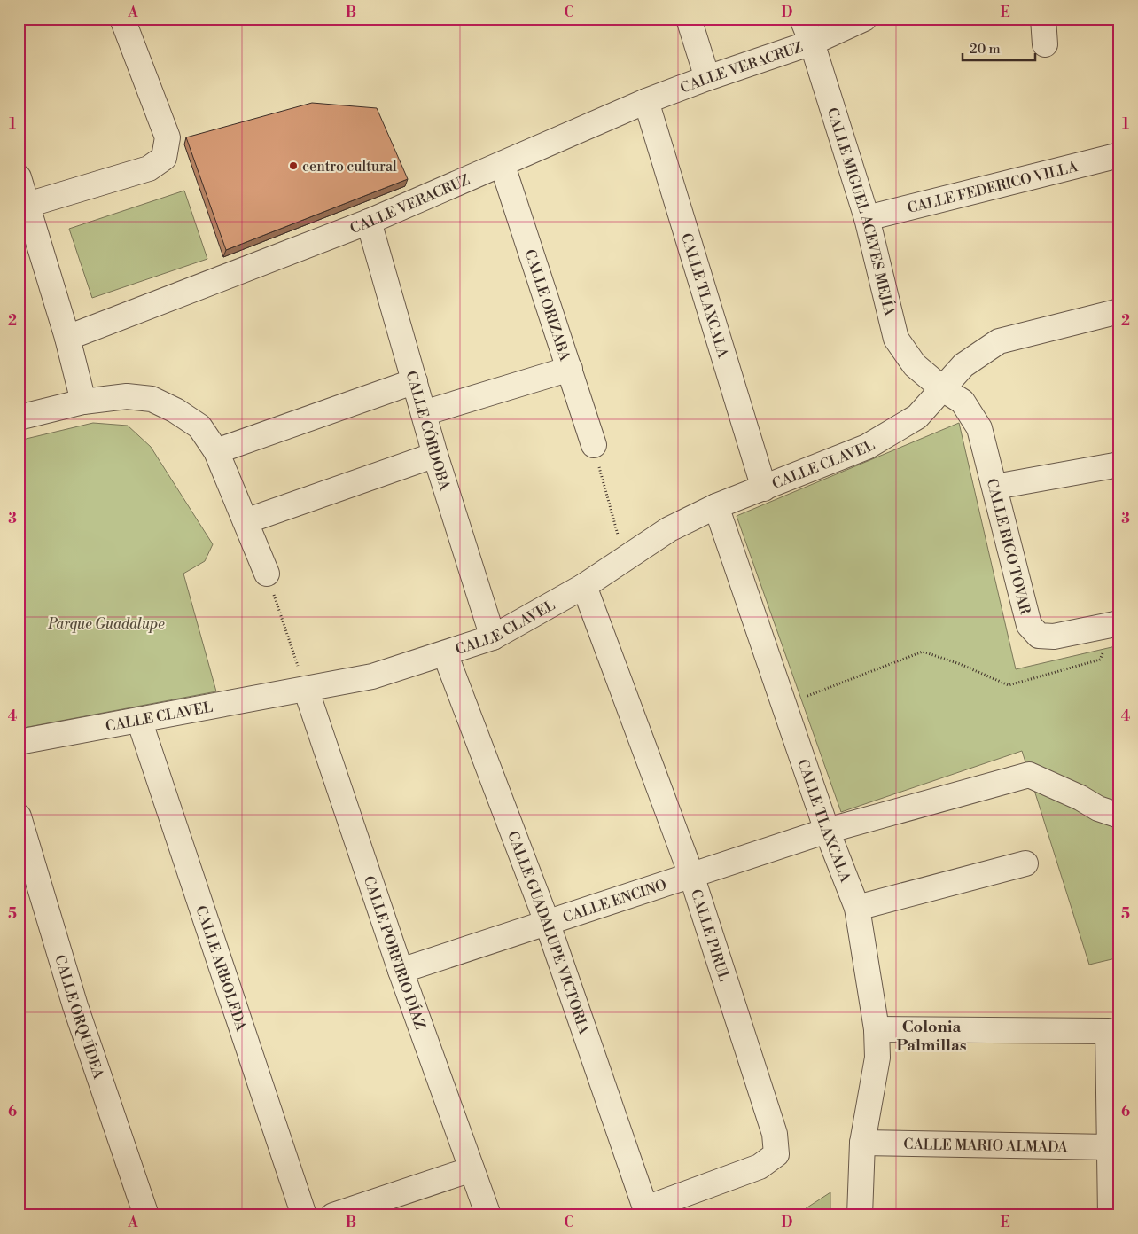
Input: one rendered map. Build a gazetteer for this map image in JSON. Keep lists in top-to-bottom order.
{
  "streets": {
    "street": [
      "CALLE VERACRUZ",
      "CALLE FEDERICO VILLA",
      "CALLE MIGUEL ACEVES MEJÍA",
      "CALLE TLAXCALA",
      "CALLE ORIZABA",
      "CALLE CÓRDOBA",
      "CALLE CLAVEL",
      "CALLE RIGO TOVAR",
      "CALLE ENCINO",
      "CALLE GUADALUPE VICTORIA",
      "CALLE PIRUL",
      "CALLE PORFIRIO DÍAZ",
      "CALLE ARBOLEDA",
      "CALLE ORQUÍDEA",
      "CALLE MARIO ALMADA"
    ]
  },
  "crossings": [
    ["CALLE VERACRUZ", "CALLE MIGUEL ACEVES MEJÍA"],
    ["CALLE VERACRUZ", "CALLE TLAXCALA"],
    ["CALLE VERACRUZ", "CALLE ORIZABA"],
    ["CALLE VERACRUZ", "CALLE CÓRDOBA"],
    ["CALLE FEDERICO VILLA", "CALLE MIGUEL ACEVES MEJÍA"],
    ["CALLE MIGUEL ACEVES MEJÍA", "CALLE CLAVEL"],
    ["CALLE MIGUEL ACEVES MEJÍA", "CALLE RIGO TOVAR"],
    ["CALLE TLAXCALA", "CALLE CLAVEL"],
    ["CALLE TLAXCALA", "CALLE ENCINO"],
    ["CALLE TLAXCALA", "CALLE MARIO ALMADA"],
    ["CALLE CÓRDOBA", "CALLE CLAVEL"],
    ["CALLE CLAVEL", "CALLE RIGO TOVAR"],
    ["CALLE CLAVEL", "CALLE GUADALUPE VICTORIA"],
    ["CALLE CLAVEL", "CALLE PIRUL"],
    ["CALLE CLAVEL", "CALLE PORFIRIO DÍAZ"],
    ["CALLE CLAVEL", "CALLE ARBOLEDA"],
    ["CALLE ENCINO", "CALLE GUADALUPE VICTORIA"],
    ["CALLE ENCINO", "CALLE PIRUL"],
    ["CALLE ENCINO", "CALLE PORFIRIO DÍAZ"],
    ["CALLE GUADALUPE VICTORIA", "CALLE PIRUL"]
  ],
  "districts": ["Colonia Palmillas"],
  "parks": ["Parque Guadalupe"],
  "places": ["centro cultural"],
  "scale_bar": "20 m",
  "grid": {
    "columns": [
      "A",
      "B",
      "C",
      "D",
      "E"
    ],
    "rows": [
      "1",
      "2",
      "3",
      "4",
      "5",
      "6"
    ]
  }
}
